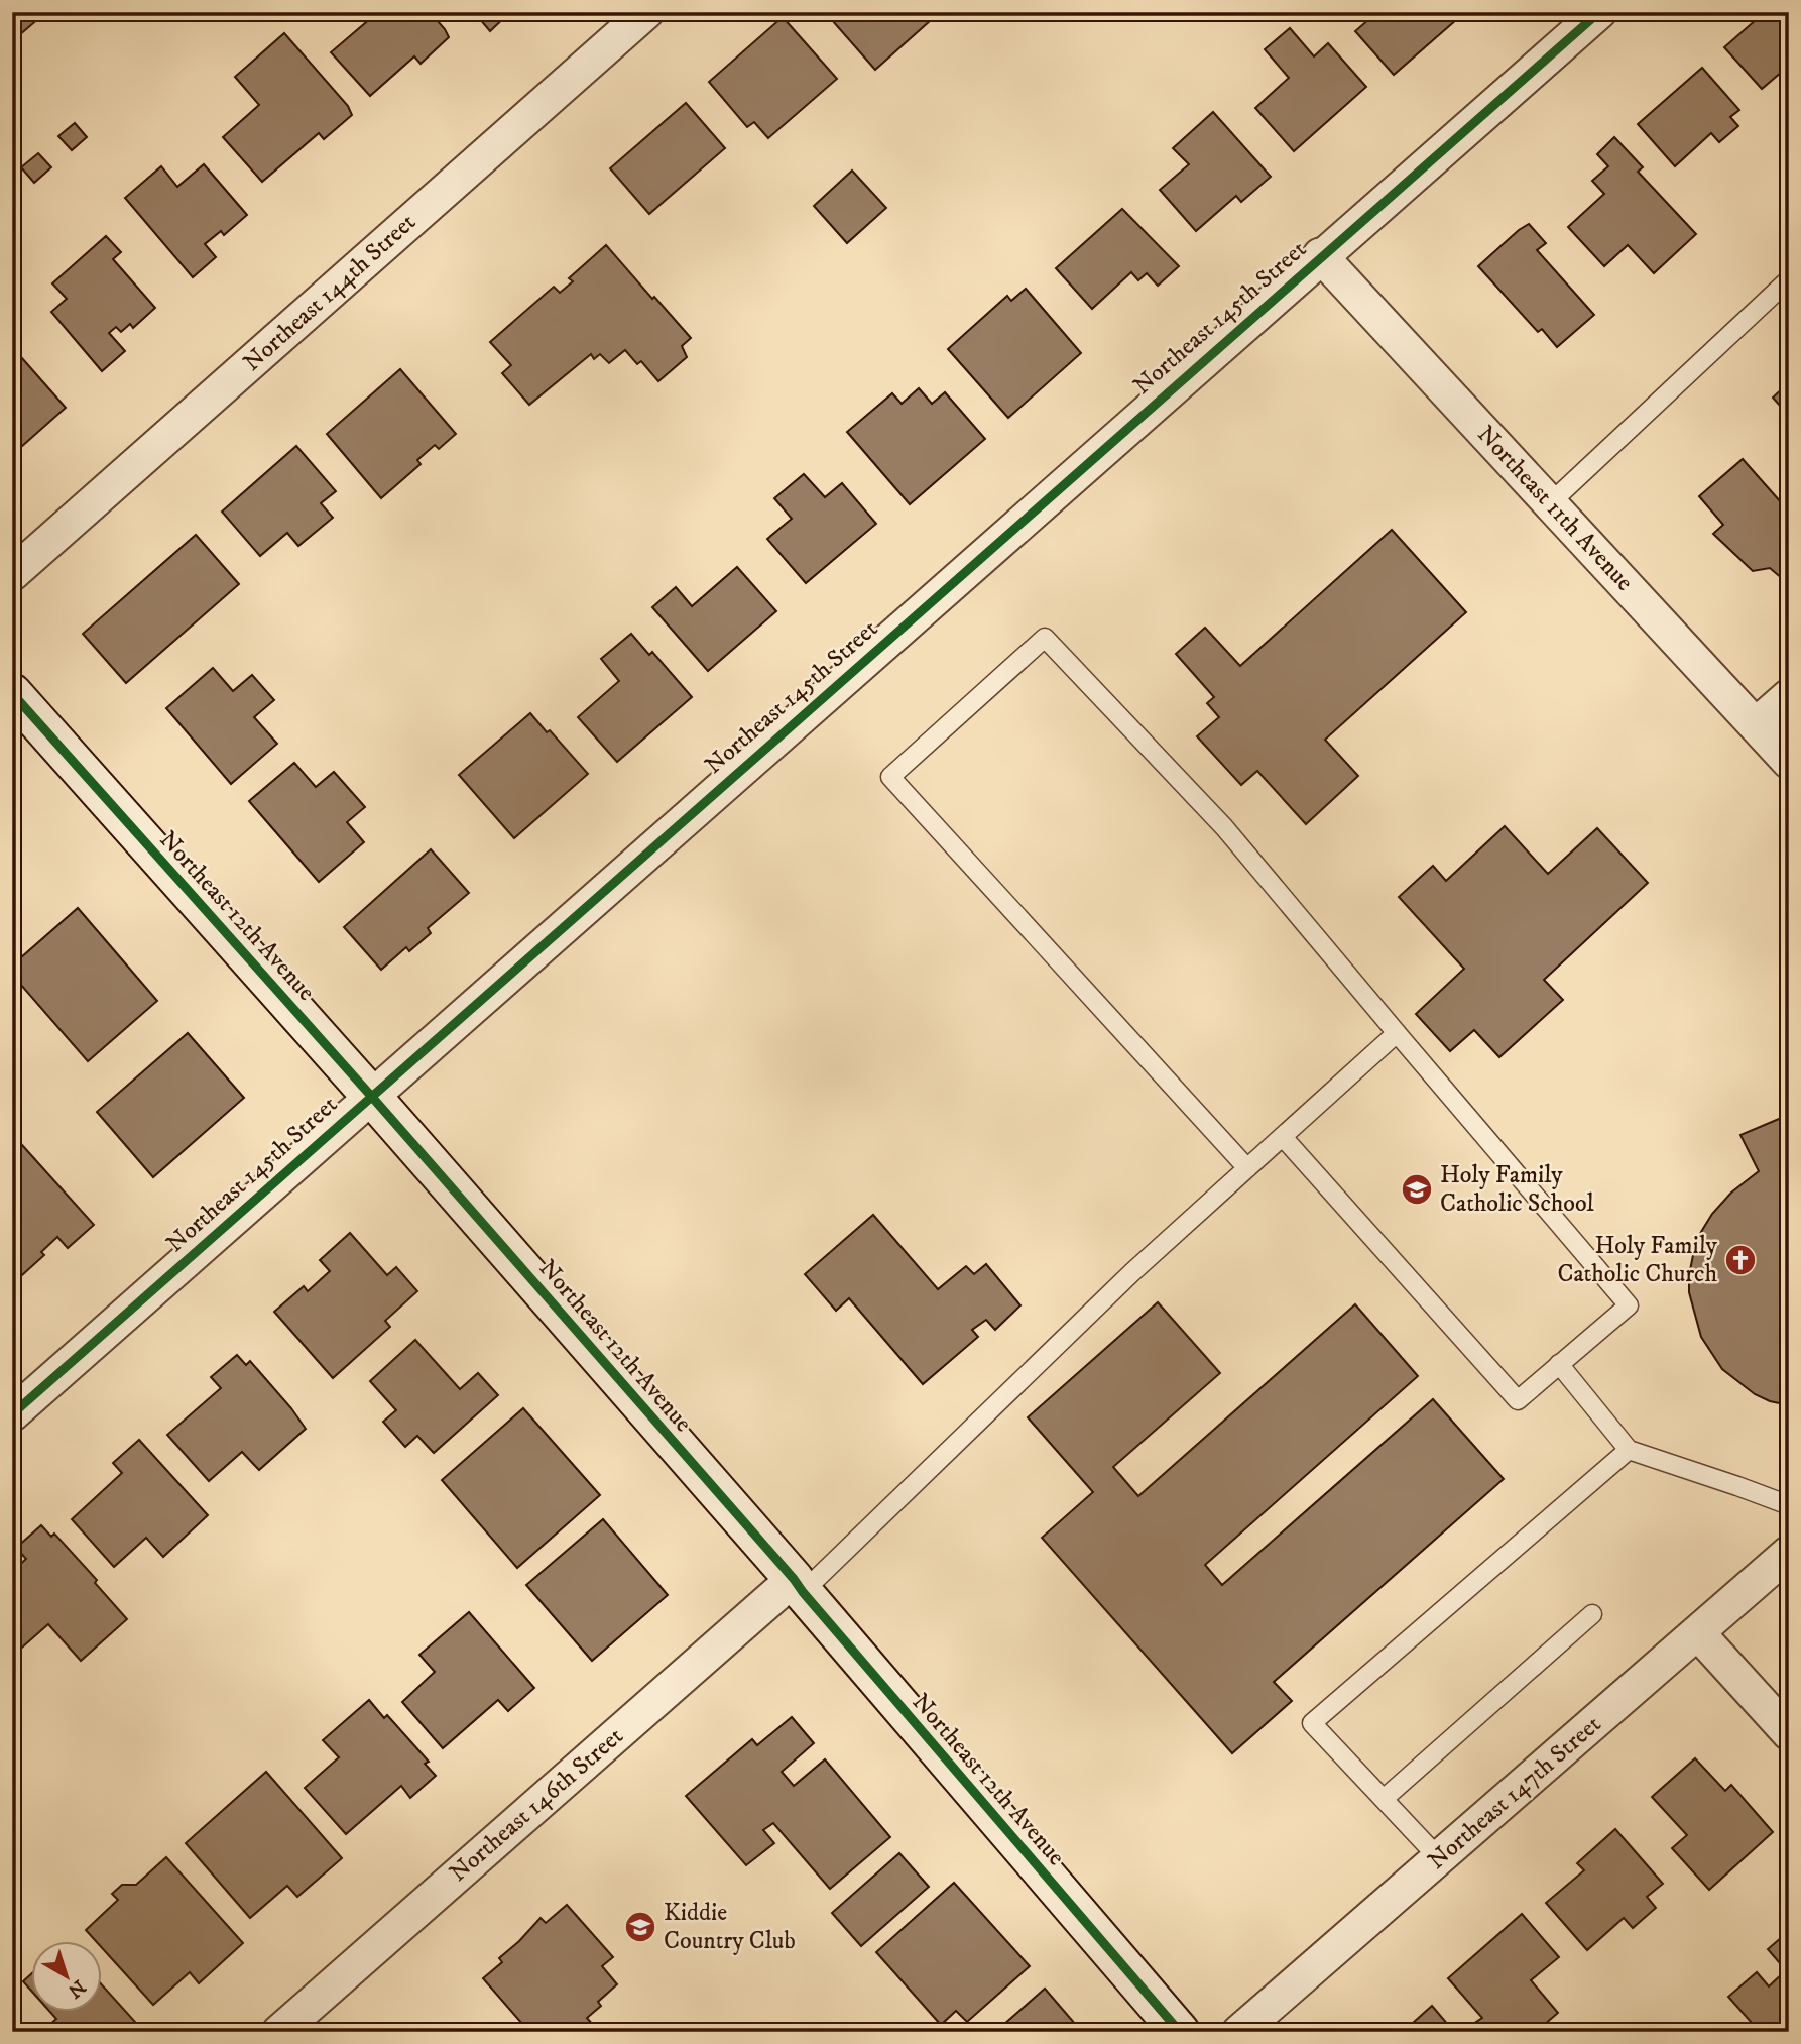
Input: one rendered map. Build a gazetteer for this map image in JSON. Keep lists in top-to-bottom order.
{
  "streets": {
    "street": [
      "Northeast 144th Street",
      "Northeast 145th Street",
      "Northeast 11th Avenue",
      "Northeast 12th Avenue",
      "Northeast 147th Street",
      "Northeast 146th Street"
    ]
  },
  "crossings": [
    ["Northeast 145th Street", "Northeast 11th Avenue"],
    ["Northeast 145th Street", "Northeast 12th Avenue"],
    ["Northeast 12th Avenue", "Northeast 146th Street"]
  ],
  "places": {
    "school or university": ["Holy Family Catholic School", "Kiddie Country Club"],
    "church": ["Holy Family Catholic Church"]
  },
  "north": "bottom right"
}
